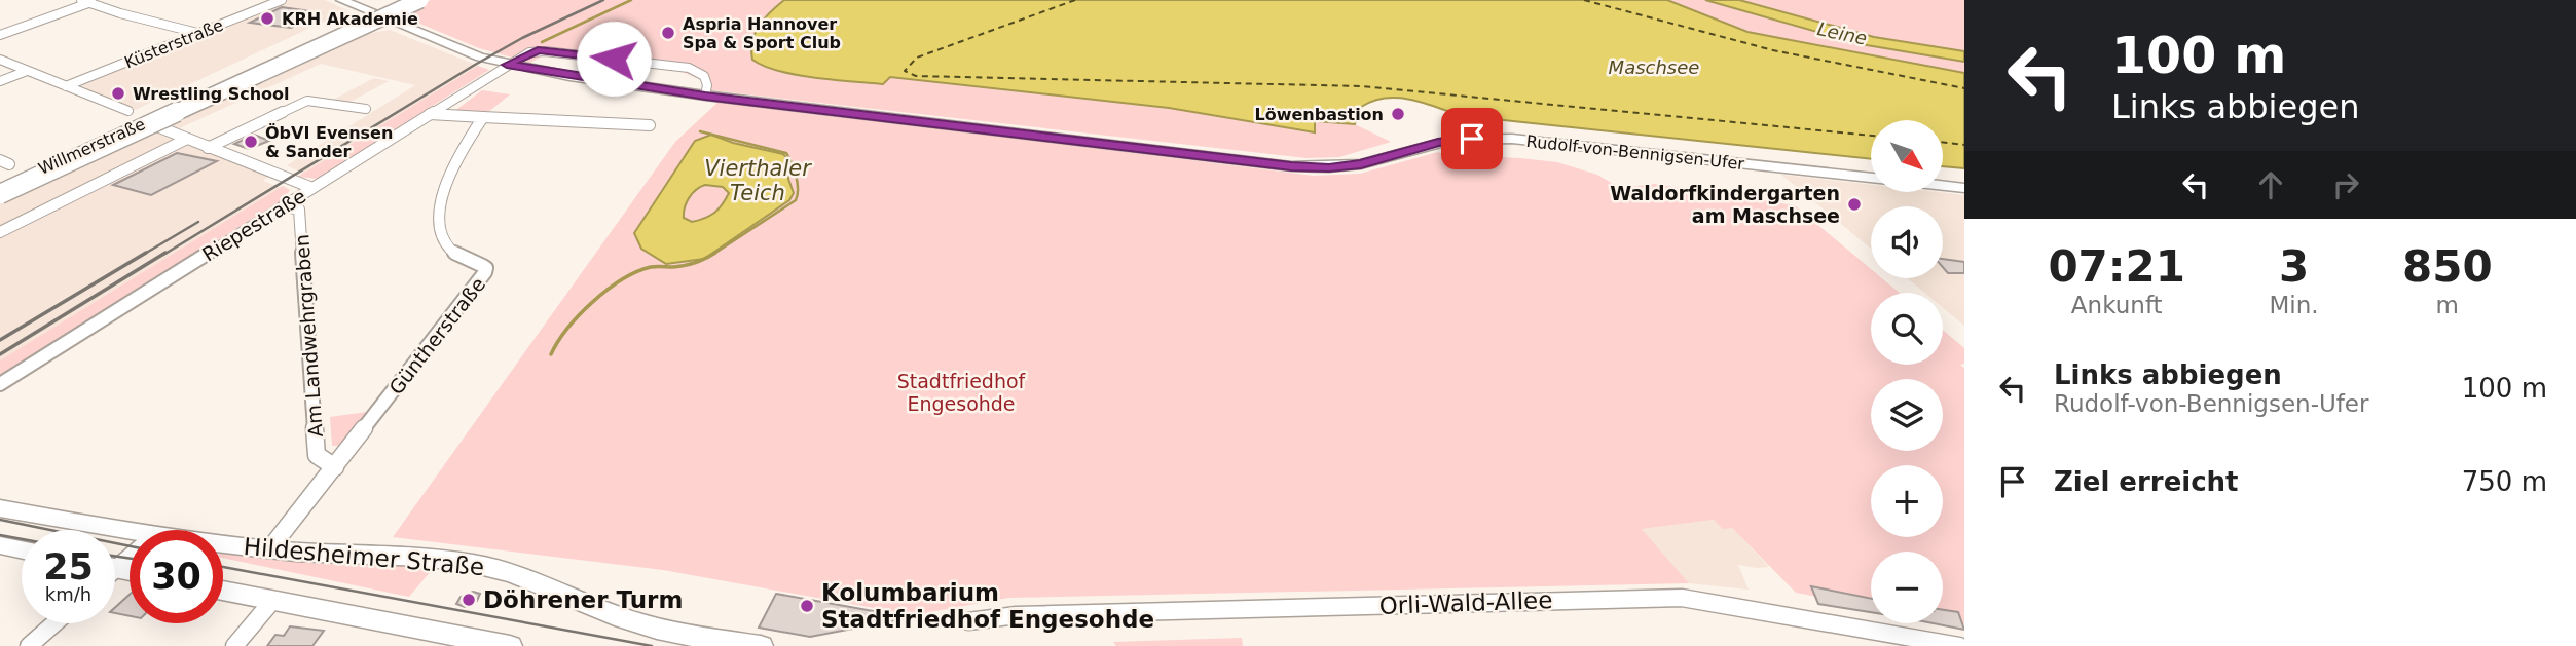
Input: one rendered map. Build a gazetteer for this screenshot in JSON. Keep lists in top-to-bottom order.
{
  "streets": {
    "street": [
      "Küsterstraße",
      "Willmerstraße",
      "Rudolf-von-Bennigsen-Ufer",
      "Riepestraße",
      "Am Landwehrgraben",
      "Güntherstraße",
      "Hildesheimer Straße",
      "Orli-Wald-Allee"
    ]
  },
  "crossings": [
    ["Willmerstraße", "Rudolf-von-Bennigsen-Ufer"],
    ["Rudolf-von-Bennigsen-Ufer", "Riepestraße"],
    ["Riepestraße", "Am Landwehrgraben"],
    ["Am Landwehrgraben", "Güntherstraße"],
    ["Güntherstraße", "Hildesheimer Straße"]
  ],
  "water": ["Leine", "Maschsee", "Vierthaler Teich"],
  "parks": ["Stadtfriedhof Engesohde"],
  "places": [
    "KRH Akademie",
    "Aspria Hannover Spa & Sport Club",
    "Wrestling School",
    "Löwenbastion",
    "ÖbVI Evensen & Sander",
    "Waldorfkindergarten am Maschsee",
    "Döhrener Turm",
    "Kolumbarium Stadtfriedhof Engesohde"
  ],
  "north": "bottom right",
  "page": {
    "turn": ["100 m", "Links abbiegen"],
    "map_buttons": ["+", "−"],
    "eta": [
      "07:21",
      "Ankunft",
      "3",
      "Min.",
      "850",
      "m"
    ],
    "list": [
      {
        "name": "Links abbiegen",
        "note": "Rudolf-von-Bennigsen-Ufer",
        "value": "100 m"
      },
      {
        "name": "Ziel erreicht",
        "value": "750 m"
      }
    ],
    "speed": "25 km/h",
    "limit": "30"
  }
}
